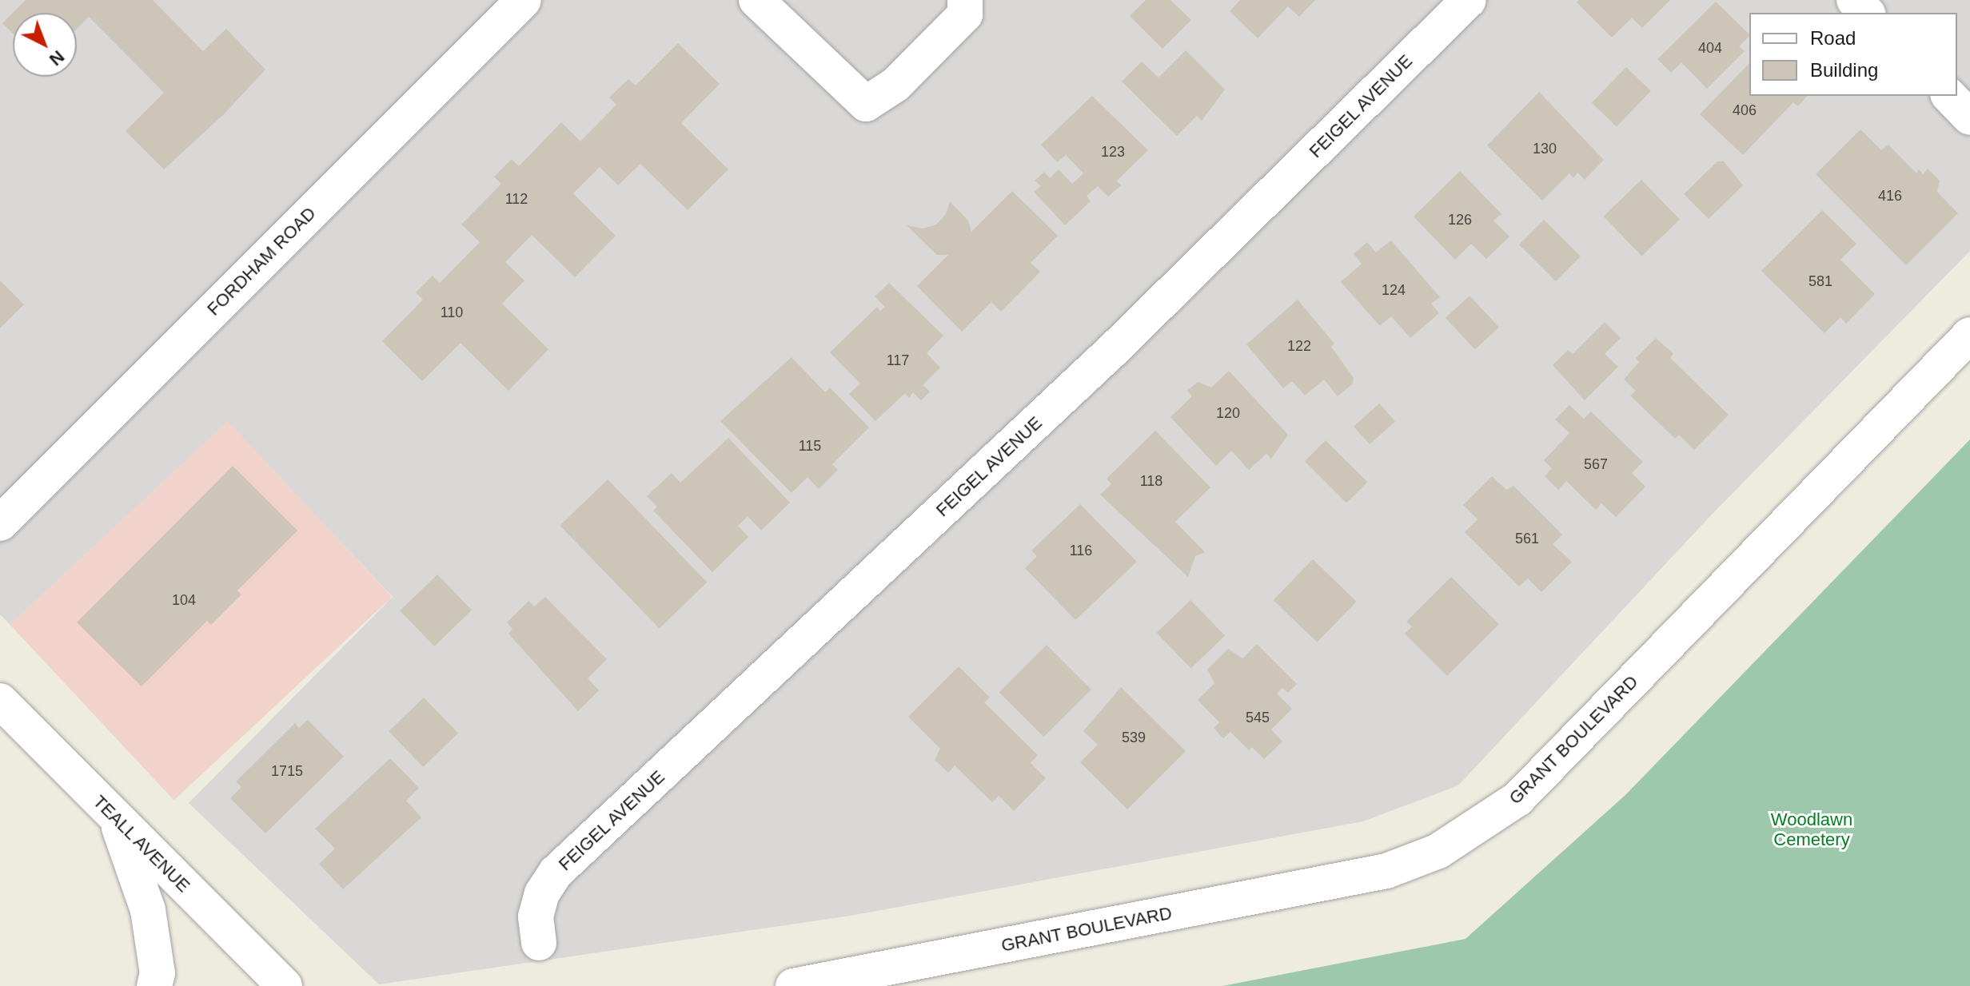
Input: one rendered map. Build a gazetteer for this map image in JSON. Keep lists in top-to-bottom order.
{
  "streets": {
    "street": [
      "FEIGEL AVENUE",
      "FORDHAM ROAD",
      "GRANT BOULEVARD",
      "TEALL AVENUE"
    ]
  },
  "parks": ["Woodlawn Cemetery"],
  "house_numbers": [
    "404",
    "406",
    "130",
    "123",
    "416",
    "112",
    "126",
    "581",
    "124",
    "110",
    "122",
    "117",
    "120",
    "115",
    "567",
    "118",
    "561",
    "116",
    "104",
    "545",
    "539",
    "1715"
  ],
  "legend": ["Road", "Building"],
  "north": "bottom right"
}
